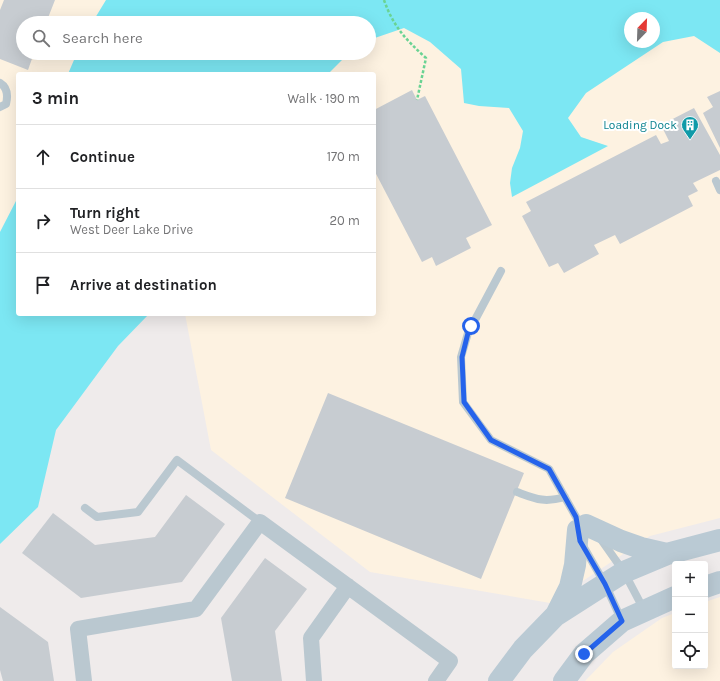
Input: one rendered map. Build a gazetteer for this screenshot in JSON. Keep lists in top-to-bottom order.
{
  "places": {
    "building": ["Loading Dock"]
  },
  "north": "top right",
  "page": {
    "search": "Search here",
    "heading": ["3 min", "Walk · 190 m"],
    "list": [
      ["Continue", "170 m"],
      ["Turn right", "West Deer Lake Drive", "20 m"],
      "Arrive at destination"
    ],
    "map_buttons": ["+", "−"]
  }
}
